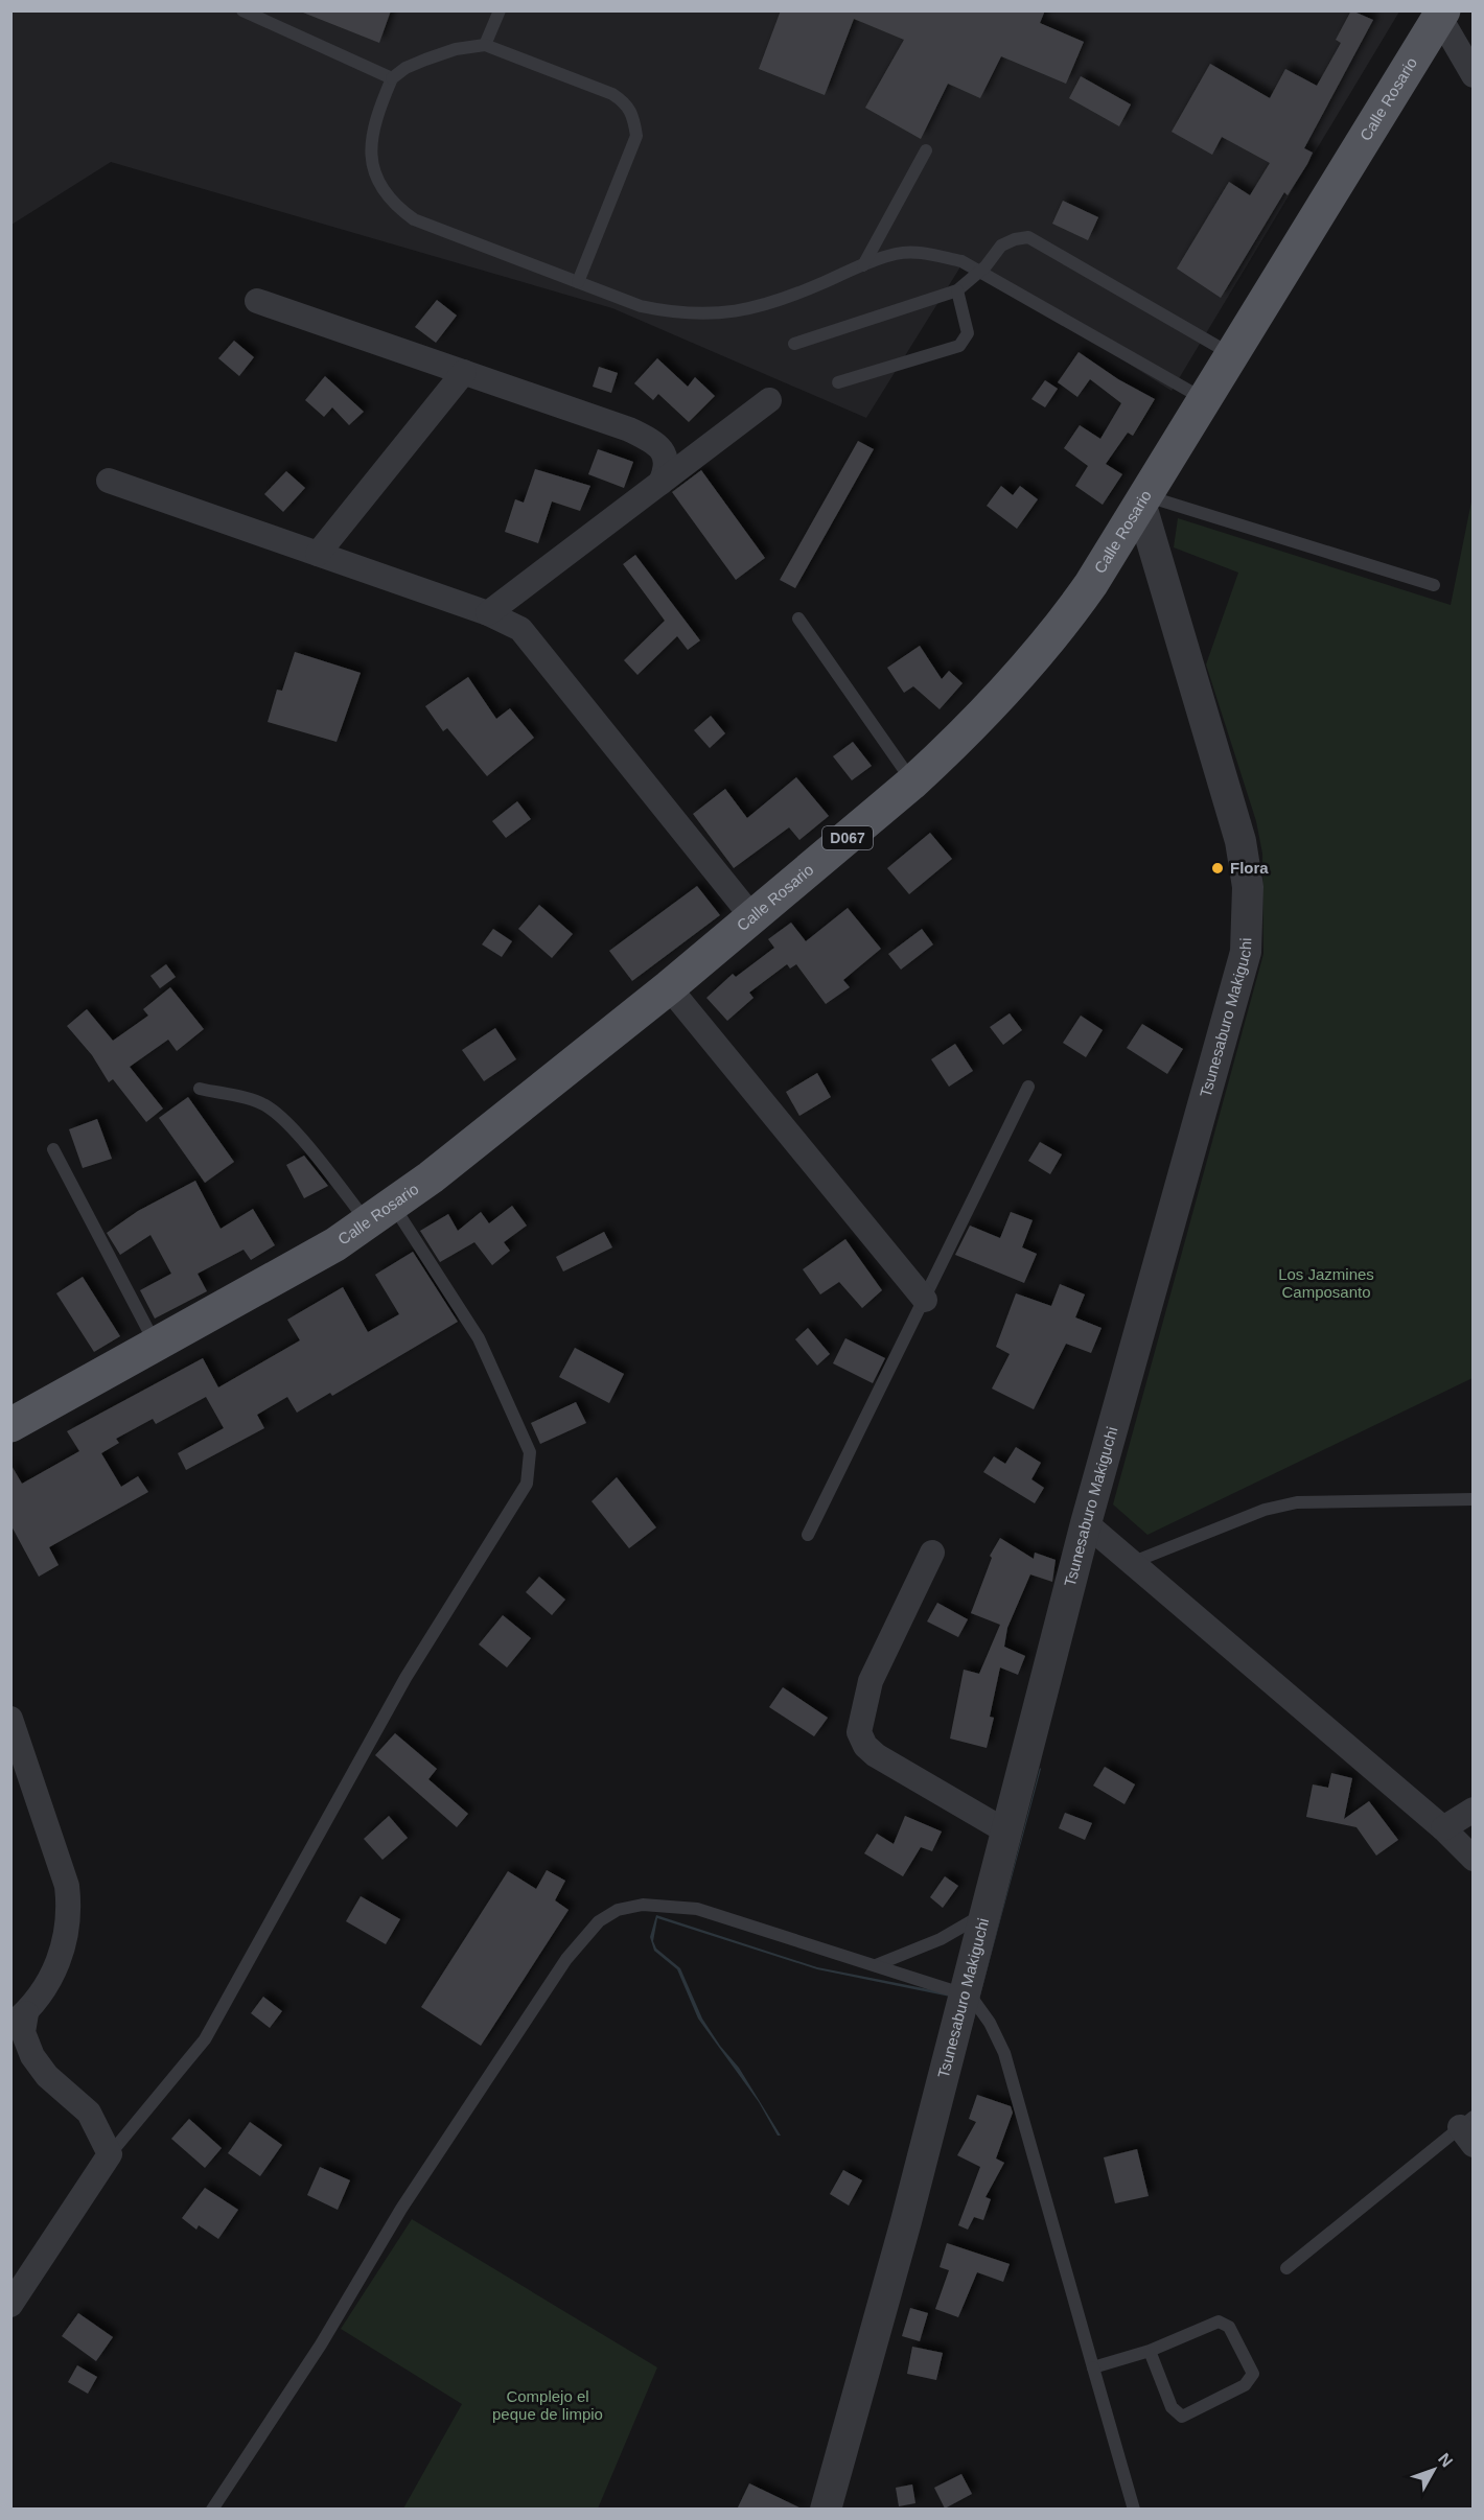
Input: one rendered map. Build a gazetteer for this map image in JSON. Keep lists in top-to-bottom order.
{
  "streets": {
    "main road": ["Calle Rosario", "D067"],
    "street": ["Tsunesaburo Makiguchi"]
  },
  "crossings": [
    ["Calle Rosario", "Tsunesaburo Makiguchi"]
  ],
  "parks": ["Los Jazmines Camposanto", "Complejo el peque de limpio"],
  "places": ["Flora"],
  "north": "top right"
}
